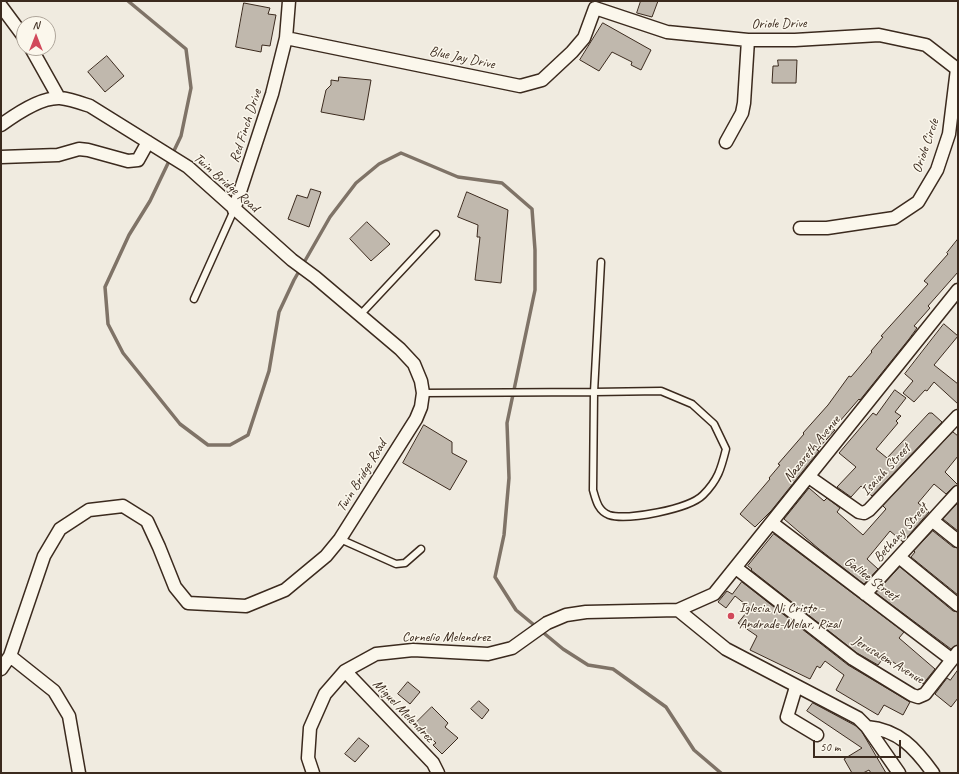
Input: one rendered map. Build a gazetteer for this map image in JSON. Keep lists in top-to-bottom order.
{
  "streets": {
    "street": [
      "Oriole Drive",
      "Blue Jay Drive",
      "Red Finch Drive",
      "Oriole Circle",
      "Twin Bridge Road",
      "Nazareth Avenue",
      "Isaiah Street",
      "Bethany Street",
      "Galilee Street",
      "Cornelio Melendrez",
      "Jerusalem Avenue",
      "Miguel Melendrez"
    ]
  },
  "crossings": [
    ["Oriole Drive", "Blue Jay Drive"],
    ["Oriole Drive", "Oriole Circle"],
    ["Blue Jay Drive", "Red Finch Drive"],
    ["Red Finch Drive", "Twin Bridge Road"],
    ["Nazareth Avenue", "Isaiah Street"],
    ["Nazareth Avenue", "Galilee Street"],
    ["Nazareth Avenue", "Cornelio Melendrez"],
    ["Nazareth Avenue", "Jerusalem Avenue"],
    ["Bethany Street", "Galilee Street"],
    ["Galilee Street", "Jerusalem Avenue"],
    ["Cornelio Melendrez", "Miguel Melendrez"]
  ],
  "places": ["Iglesia Ni Cristo - Andrade-Melar, Rizal"],
  "scale_bar": "50 m",
  "north": "top"
}
